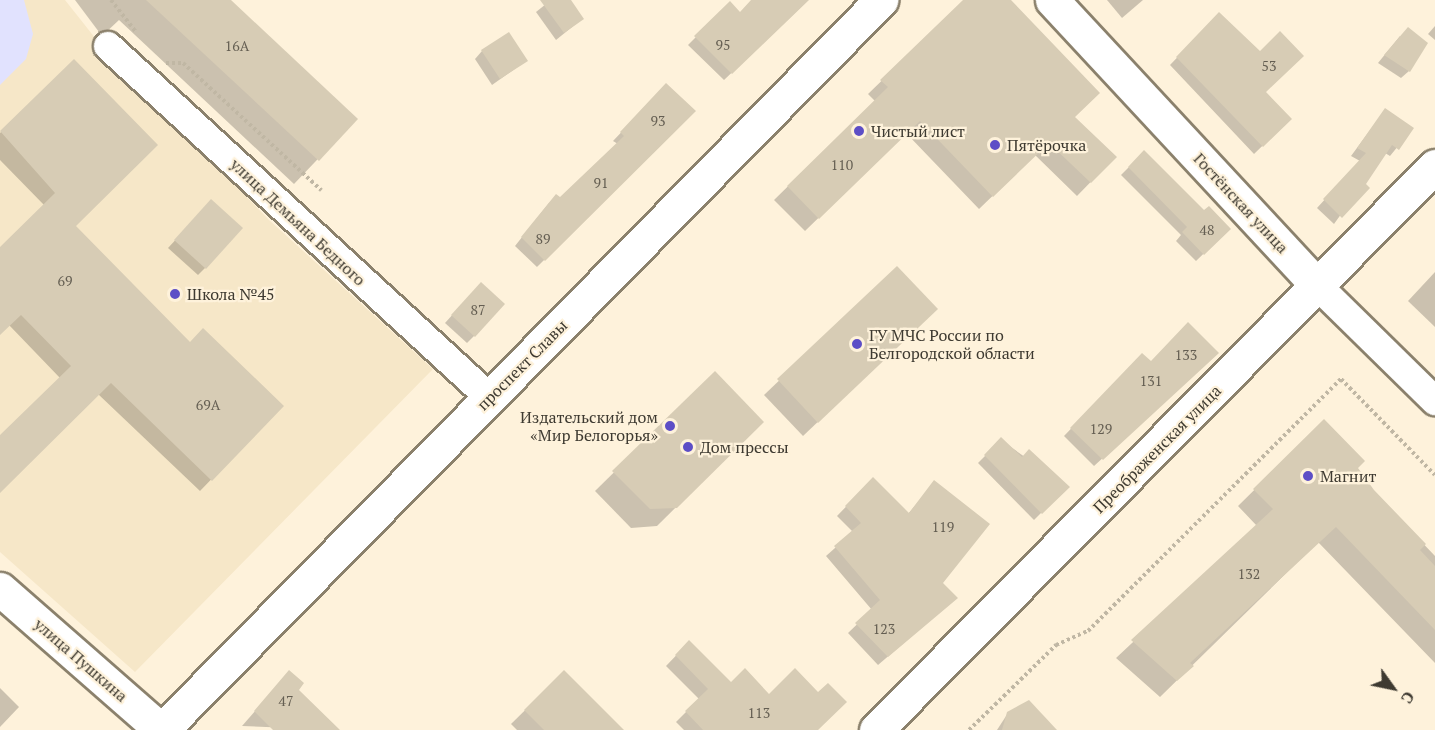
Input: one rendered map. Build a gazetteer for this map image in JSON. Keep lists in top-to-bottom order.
{
  "streets": {
    "main road": [
      "Гостёнская улица",
      "проспект Славы",
      "Преображенская улица",
      "улица Пушкина"
    ],
    "street": ["улица Демьяна Бедного"]
  },
  "crossings": [
    ["Гостёнская улица", "Преображенская улица"],
    ["улица Демьяна Бедного", "проспект Славы"],
    ["проспект Славы", "улица Пушкина"]
  ],
  "places": [
    "Чистый лист",
    "Пятёрочка",
    "Школа №45",
    "ГУ МЧС России по Белгородской области",
    "Издательский дом «Мир Белогорья»",
    "Дом прессы",
    "Магнит"
  ],
  "house_numbers": [
    "95",
    "16А",
    "53",
    "93",
    "110",
    "91",
    "48",
    "89",
    "69",
    "87",
    "133",
    "131",
    "69А",
    "129",
    "119",
    "132",
    "123",
    "47",
    "113"
  ],
  "north": "bottom right"
}
